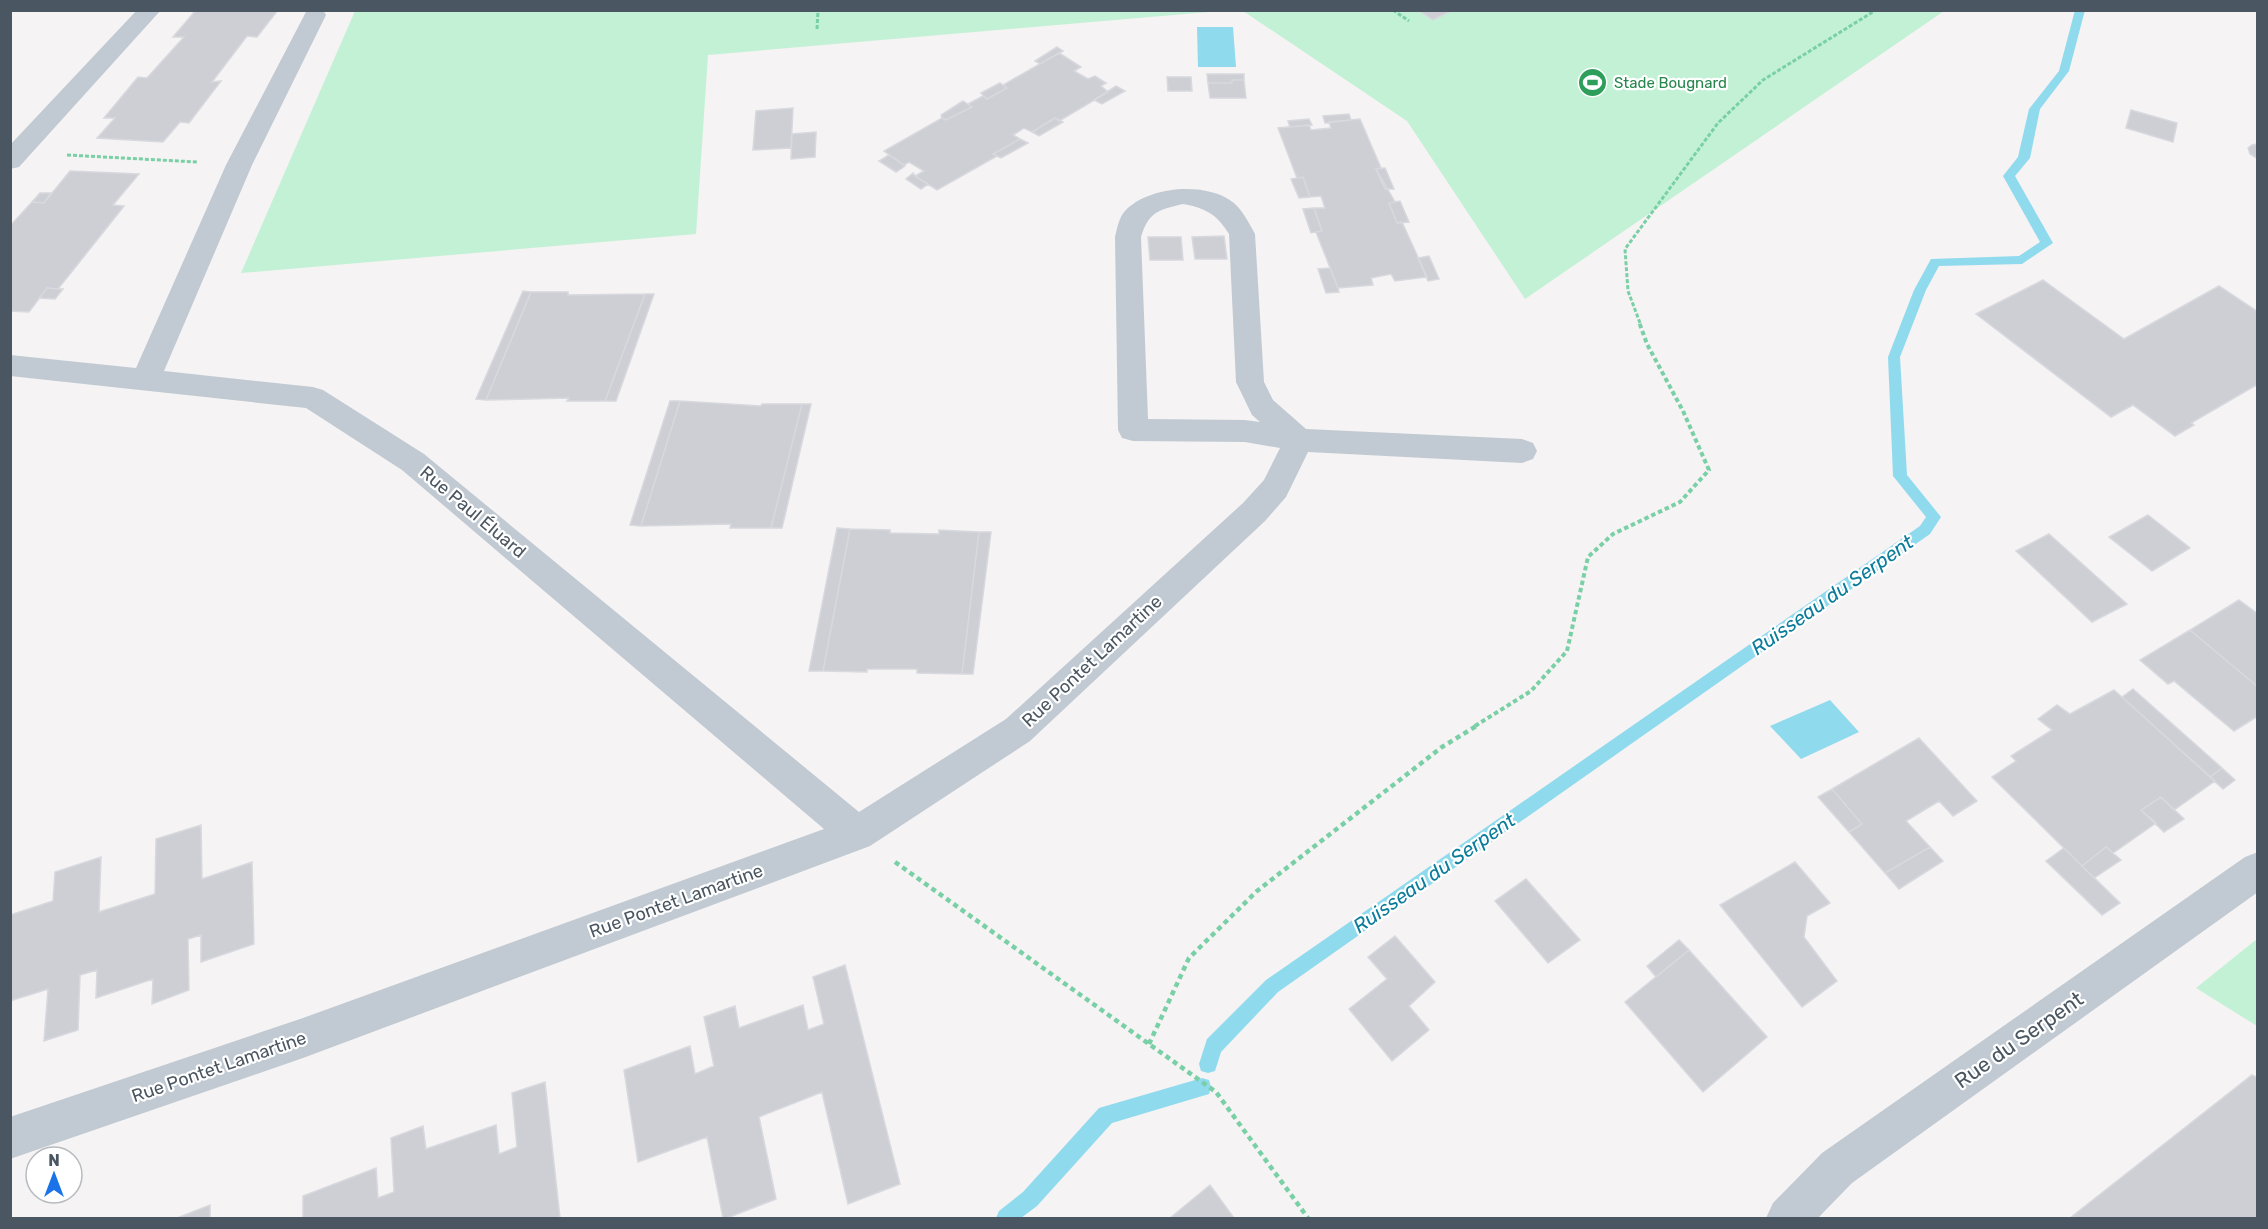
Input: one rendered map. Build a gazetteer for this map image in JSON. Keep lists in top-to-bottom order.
{
  "streets": {
    "street": ["Rue Paul Éluard", "Rue Pontet Lamartine", "Rue du Serpent"]
  },
  "crossings": [
    ["Rue Paul Éluard", "Rue Pontet Lamartine"]
  ],
  "water": ["Ruisseau du Serpent"],
  "places": {
    "sports": ["Stade Bougnard"]
  },
  "north": "top"
}
